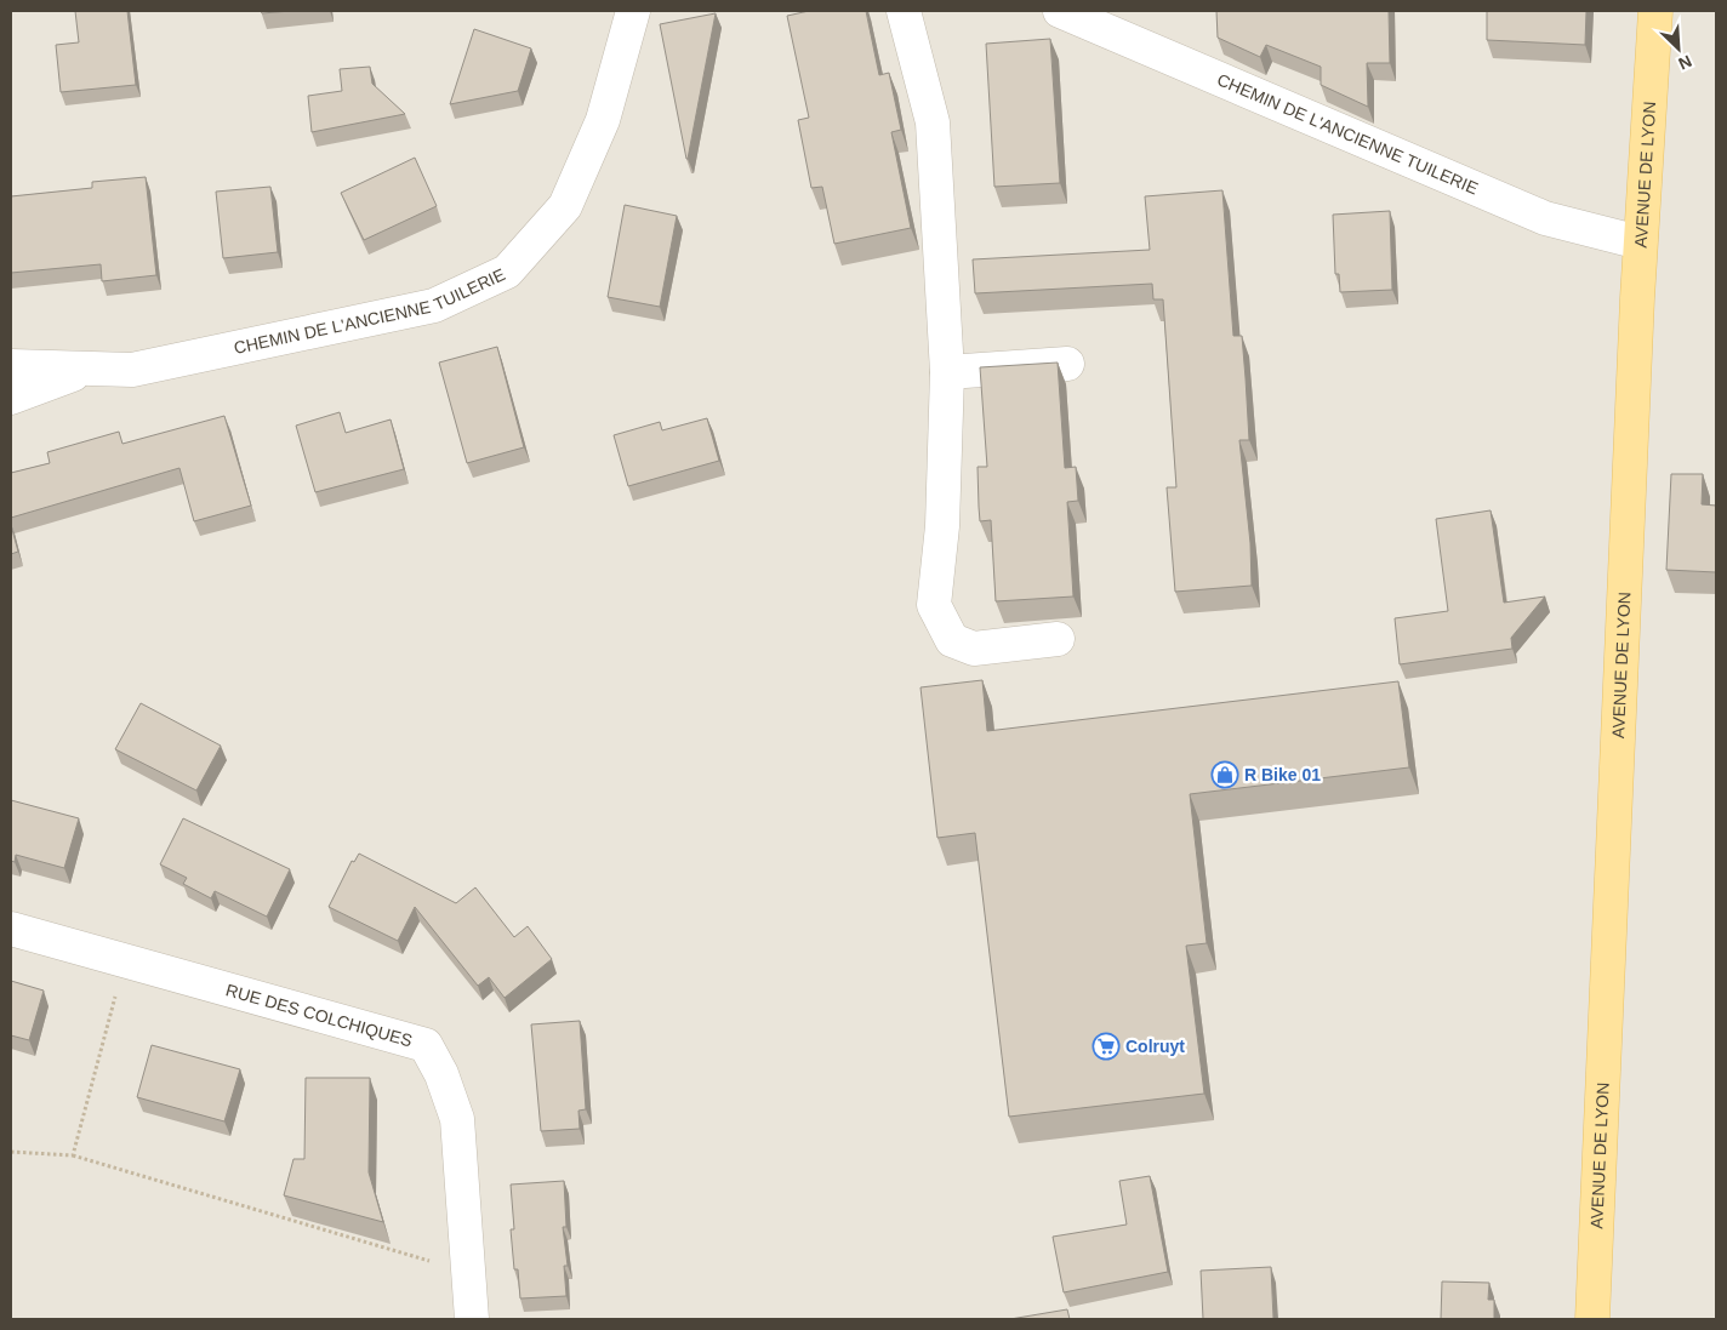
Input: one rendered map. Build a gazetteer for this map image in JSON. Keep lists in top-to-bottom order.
{
  "streets": {
    "main road": ["AVENUE DE LYON"],
    "street": ["CHEMIN DE L'ANCIENNE TUILERIE", "RUE DES COLCHIQUES"]
  },
  "crossings": [
    ["CHEMIN DE L'ANCIENNE TUILERIE", "AVENUE DE LYON"]
  ],
  "places": {
    "shop": ["R Bike 01"],
    "supermarket": ["Colruyt"]
  },
  "north": "bottom right"
}
